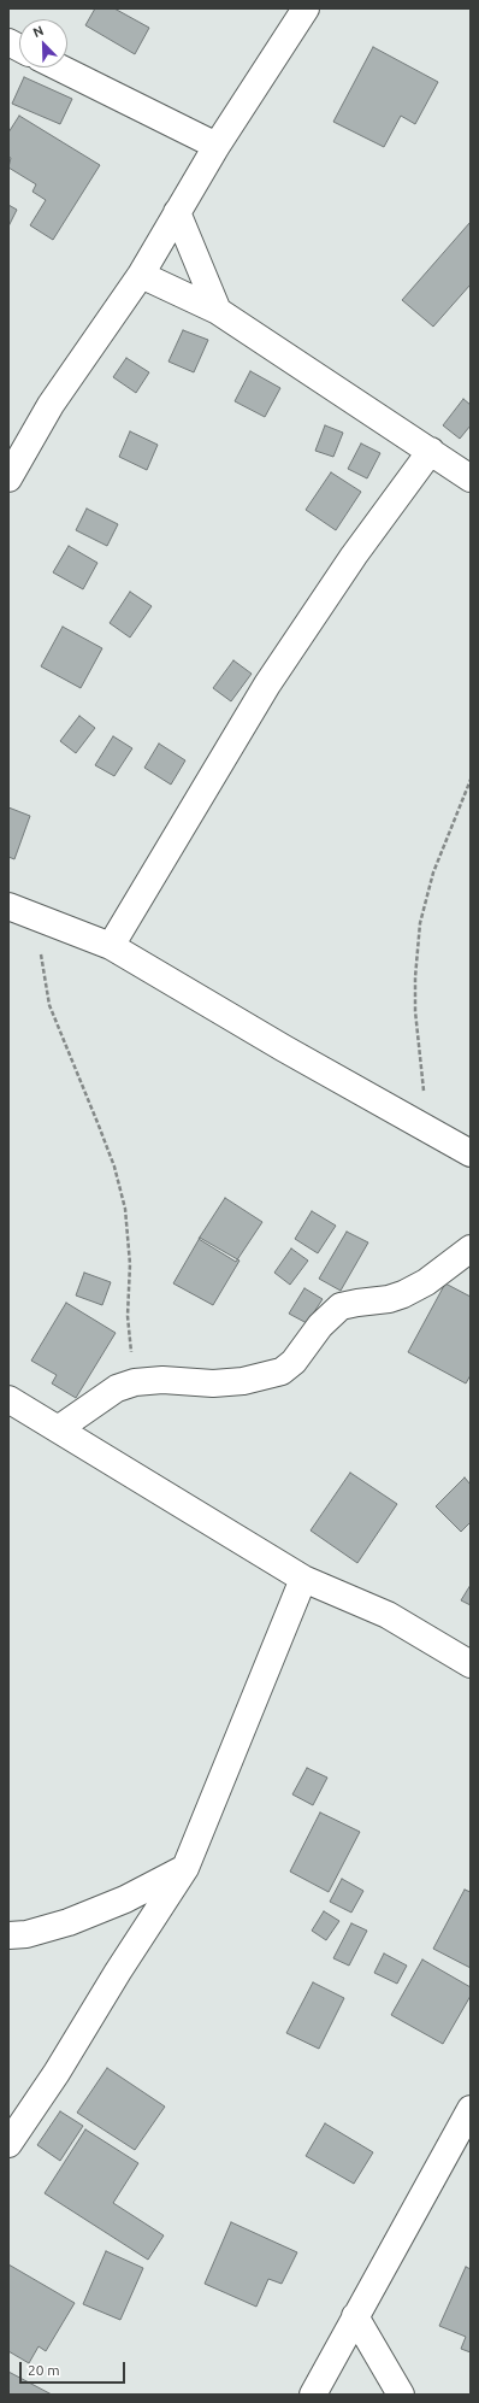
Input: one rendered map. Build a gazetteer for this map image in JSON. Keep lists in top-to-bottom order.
{
  "scale_bar": "20 m",
  "north": "top left"
}
